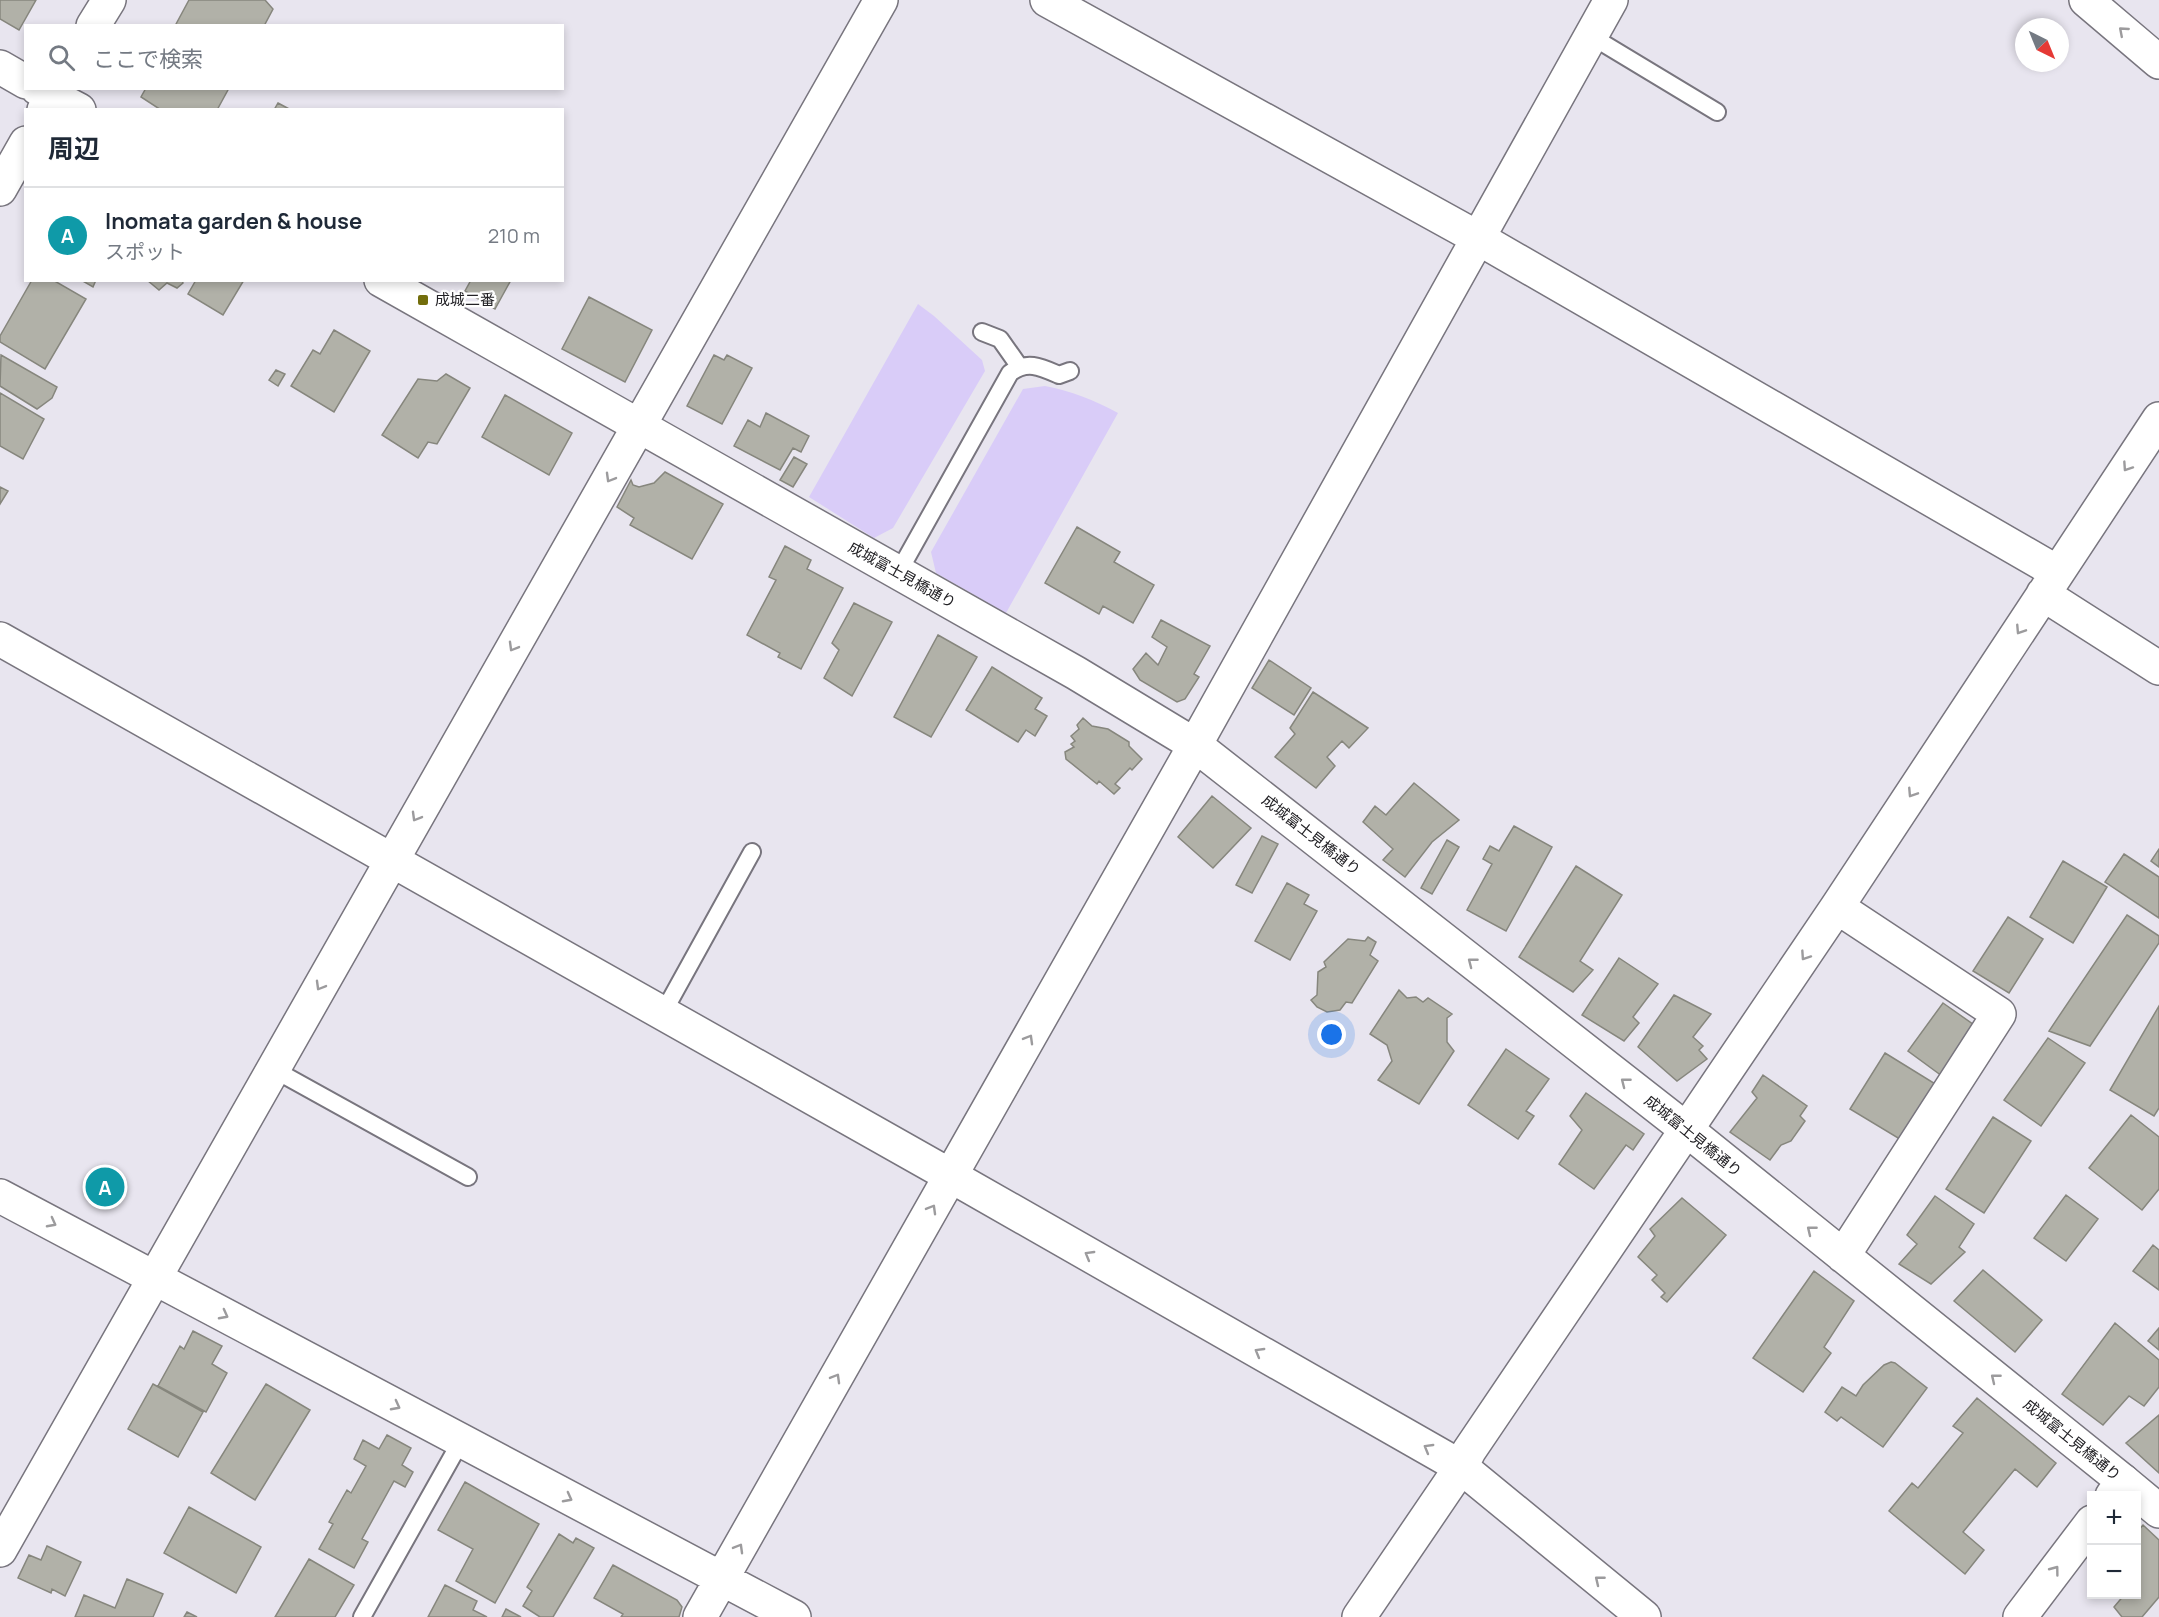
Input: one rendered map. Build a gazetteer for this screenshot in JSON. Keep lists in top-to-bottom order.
{
  "streets": {
    "street": ["成城富士見橋通り"]
  },
  "one_way": ["成城富士見橋通り"],
  "places": {
    "transit": ["成城二番"]
  },
  "north": "bottom right",
  "page": {
    "search": "ここで検索",
    "heading": "周辺",
    "list": [
      {
        "mark": "A",
        "name": "Inomata garden & house",
        "note": "スポット",
        "value": "210 m"
      }
    ],
    "pins": "A",
    "map_buttons": ["+", "−"]
  }
}
